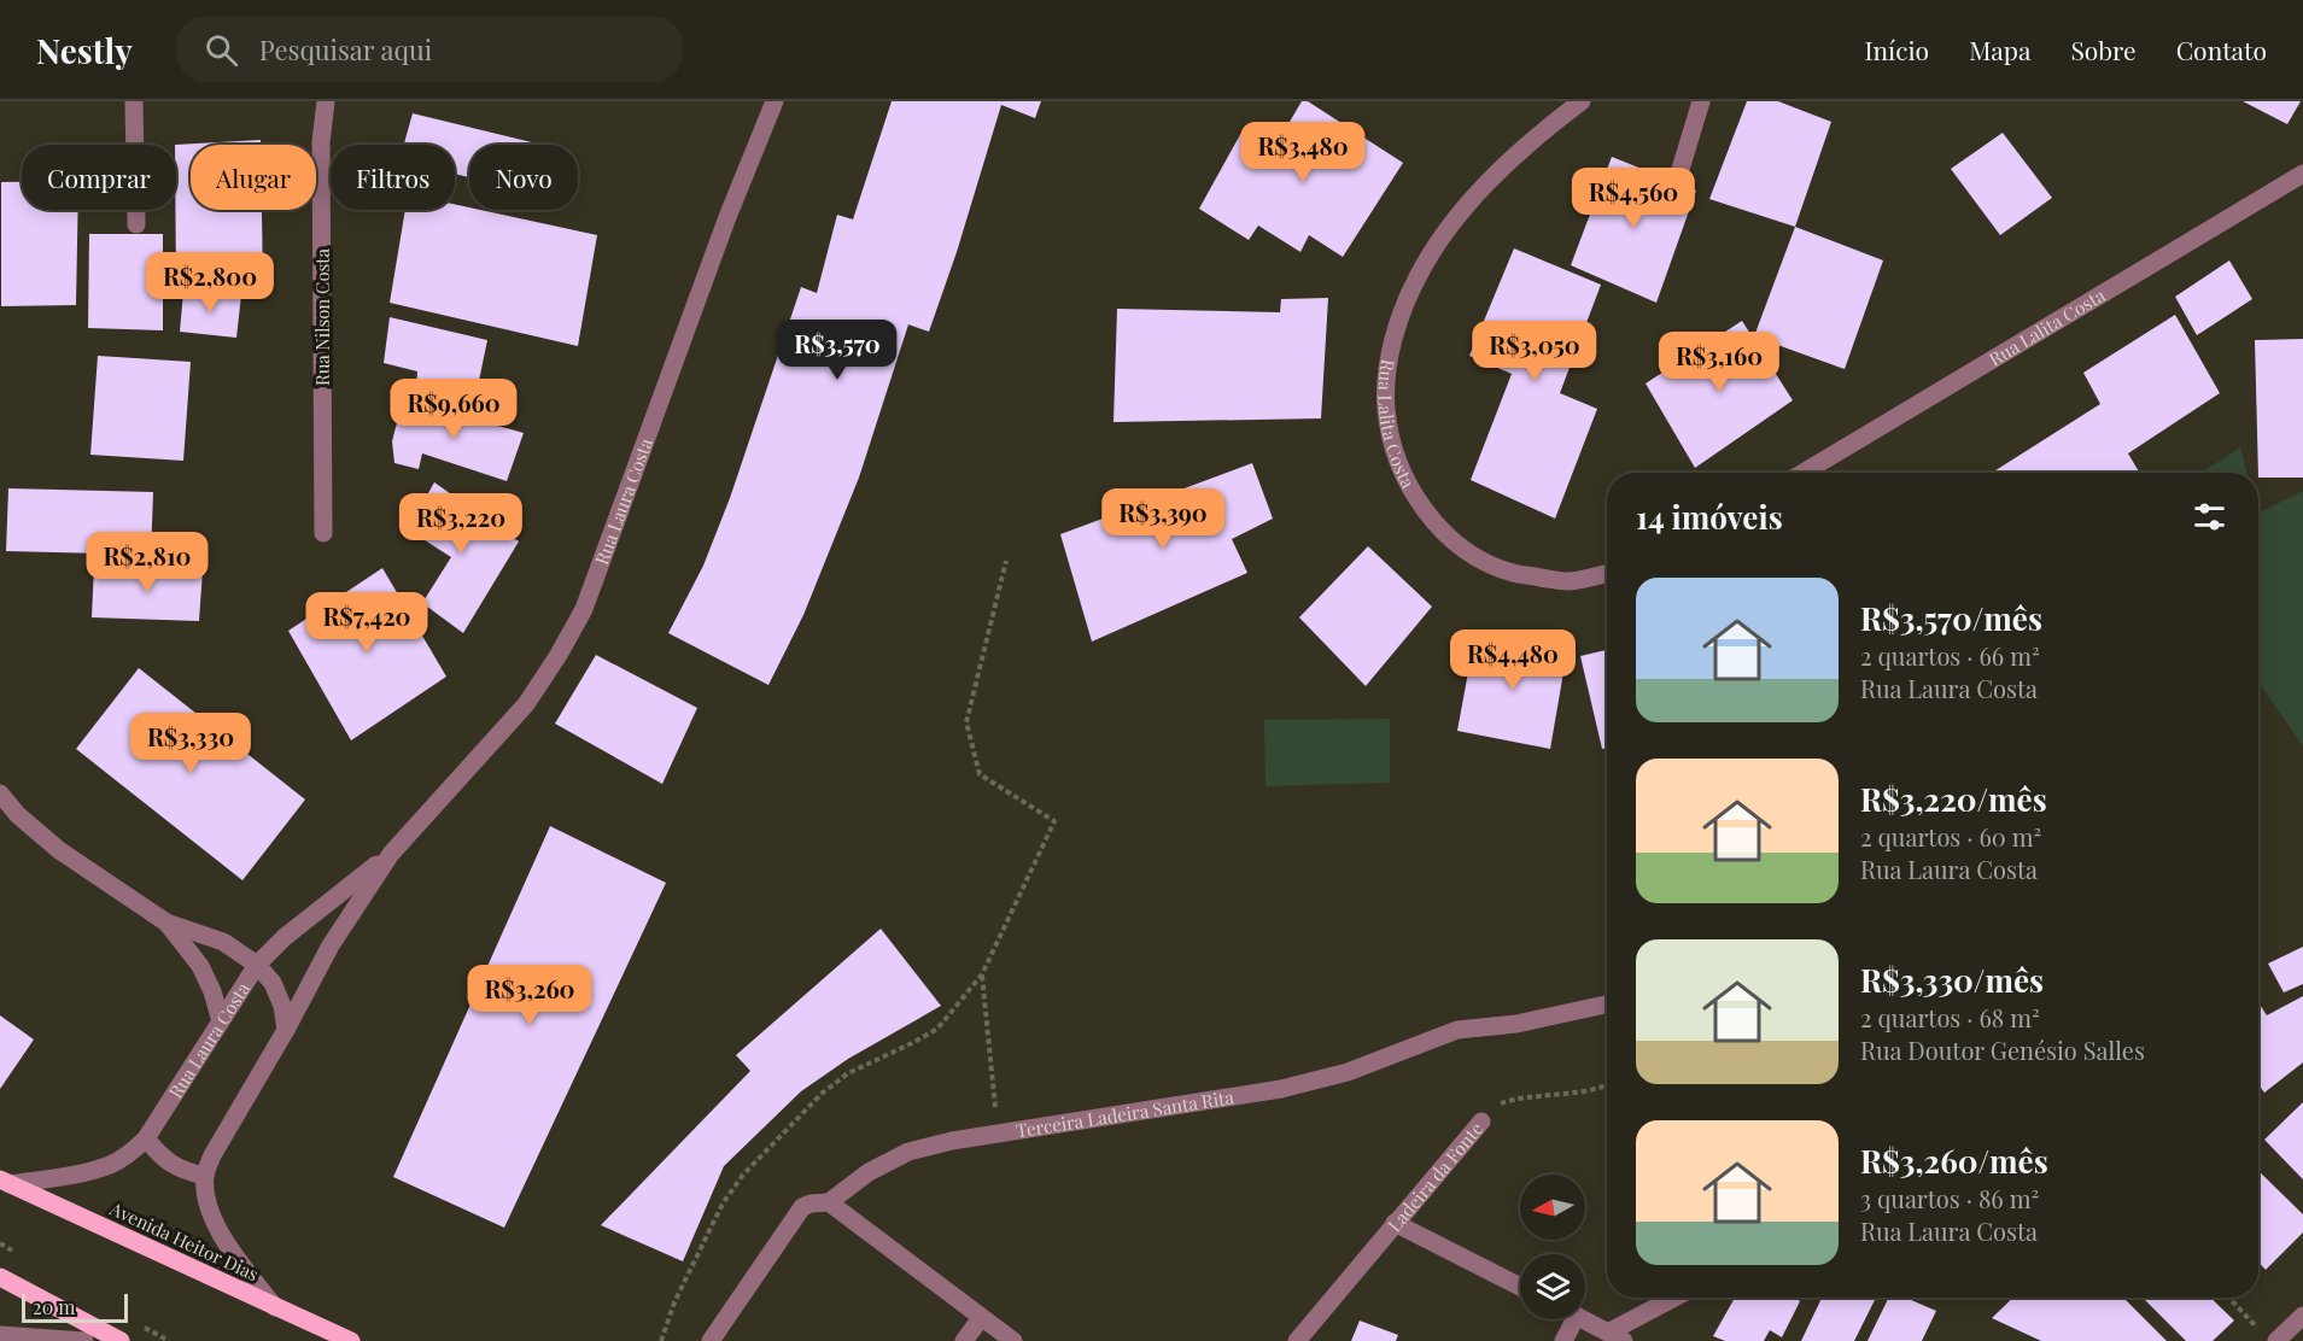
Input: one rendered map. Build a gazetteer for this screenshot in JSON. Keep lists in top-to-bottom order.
{
  "streets": {
    "main road": ["Avenida Heitor Dias"],
    "street": [
      "Rua Nilson Costa",
      "Rua Lalita Costa",
      "Rua Laura Costa",
      "Terceira Ladeira Santa Rita",
      "Ladeira da Fonte"
    ]
  },
  "crossings": [
    ["Rua Laura Costa", "Avenida Heitor Dias"]
  ],
  "scale_bar": "20 m",
  "north": "left",
  "page": {
    "header": "Nestly",
    "search": "Pesquisar aqui",
    "nav": [
      "Início",
      "Mapa",
      "Sobre",
      "Contato"
    ],
    "price": [
      "R$3,480",
      "R$4,560",
      "R$2,800",
      "R$3,570",
      "R$3,050",
      "R$3,160",
      "R$9,660",
      "R$3,390",
      "R$3,220",
      "R$2,810",
      "R$7,420",
      "R$4,480",
      "R$3,330",
      "R$3,260"
    ],
    "chip": [
      "Comprar",
      "Alugar",
      "Filtros",
      "Novo"
    ],
    "heading": "14 imóveis",
    "list": [
      {
        "name": "R$3,570/mês",
        "note": "2 quartos · 66 m² · Rua Laura Costa"
      },
      {
        "name": "R$3,220/mês",
        "note": "2 quartos · 60 m² · Rua Laura Costa"
      },
      {
        "name": "R$3,330/mês",
        "note": "2 quartos · 68 m² · Rua Doutor Genésio Salles"
      },
      {
        "name": "R$3,260/mês",
        "note": "3 quartos · 86 m² · Rua Laura Costa"
      }
    ],
    "scale": "20 m"
  }
}
